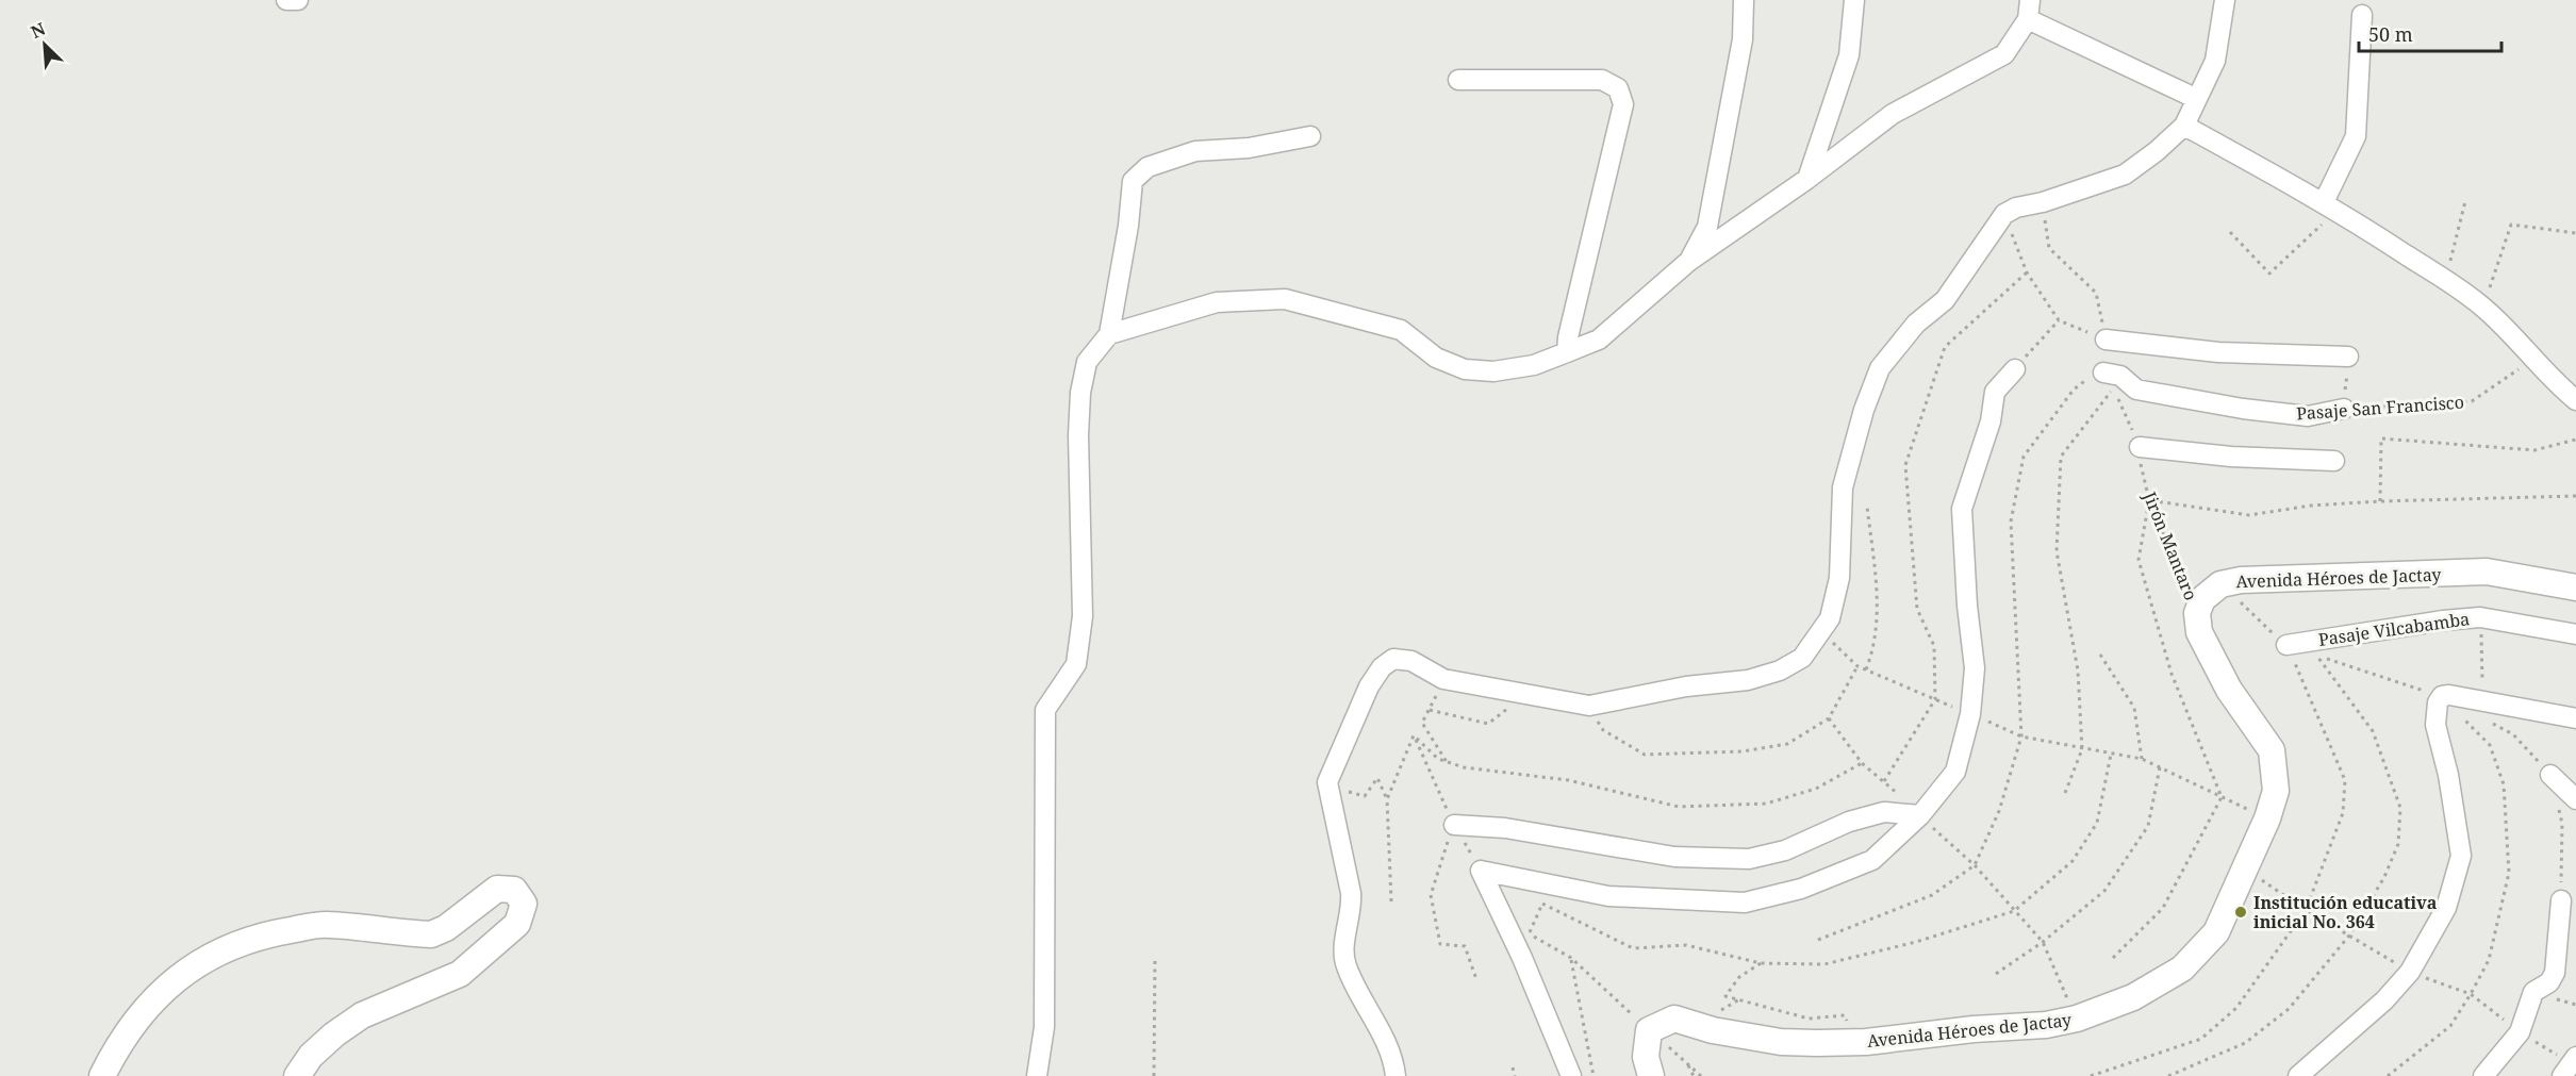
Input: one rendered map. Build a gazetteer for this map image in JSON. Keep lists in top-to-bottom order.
{
  "streets": {
    "street": ["Pasaje San Francisco", "Avenida Héroes de Jactay", "Pasaje Vilcabamba"],
    "path": ["Jirón Mantaro"]
  },
  "crossings": [
    ["Pasaje San Francisco", "Jirón Mantaro"],
    ["Jirón Mantaro", "Avenida Héroes de Jactay"],
    ["Jirón Mantaro", "Pasaje Vilcabamba"]
  ],
  "places": ["Institución educativa inicial No. 364"],
  "scale_bar": "50 m",
  "north": "top left"
}
